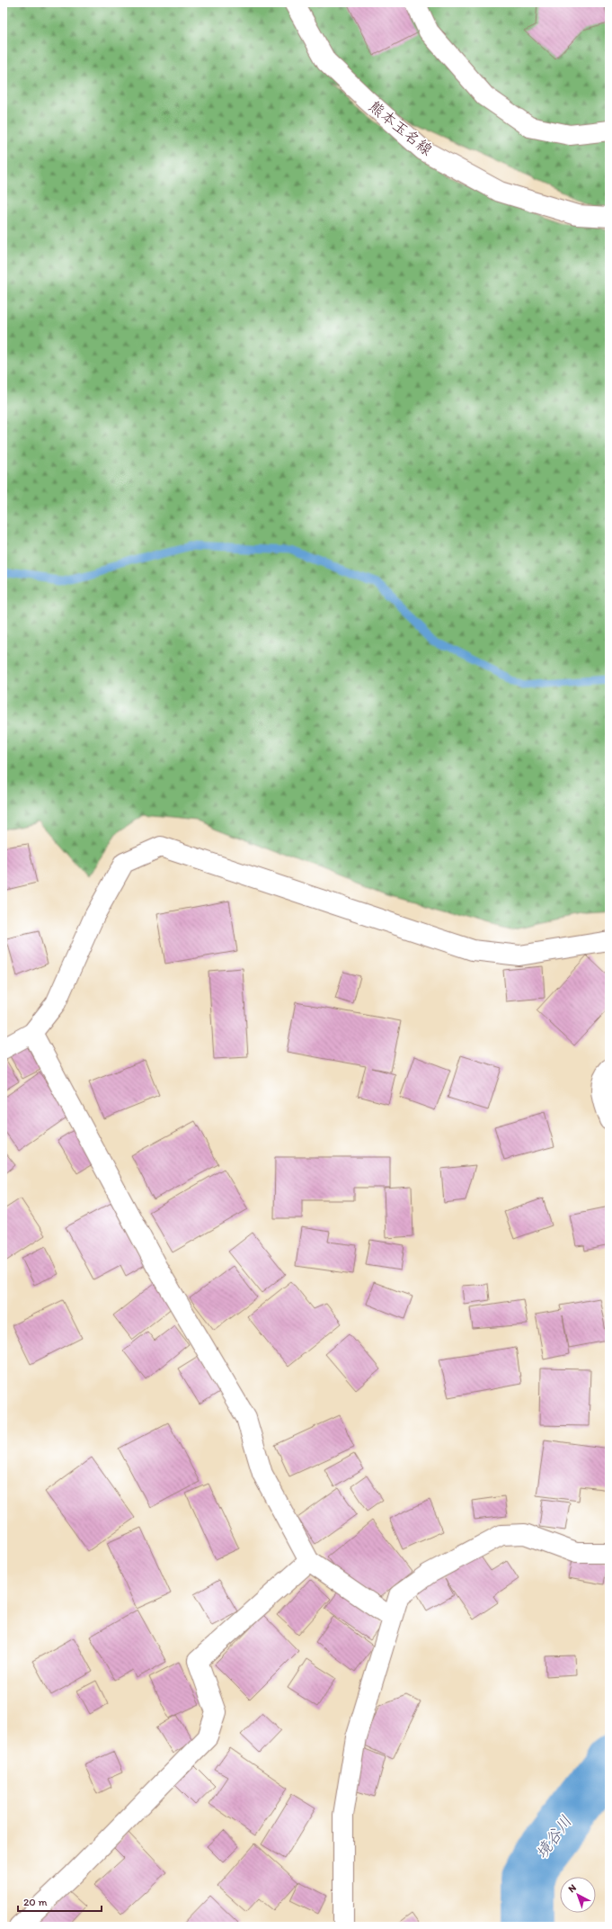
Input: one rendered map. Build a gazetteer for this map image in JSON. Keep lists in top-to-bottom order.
{
  "streets": {
    "street": ["熊本玉名線"]
  },
  "water": ["境谷川"],
  "scale_bar": "20 m",
  "north": "top left"
}
